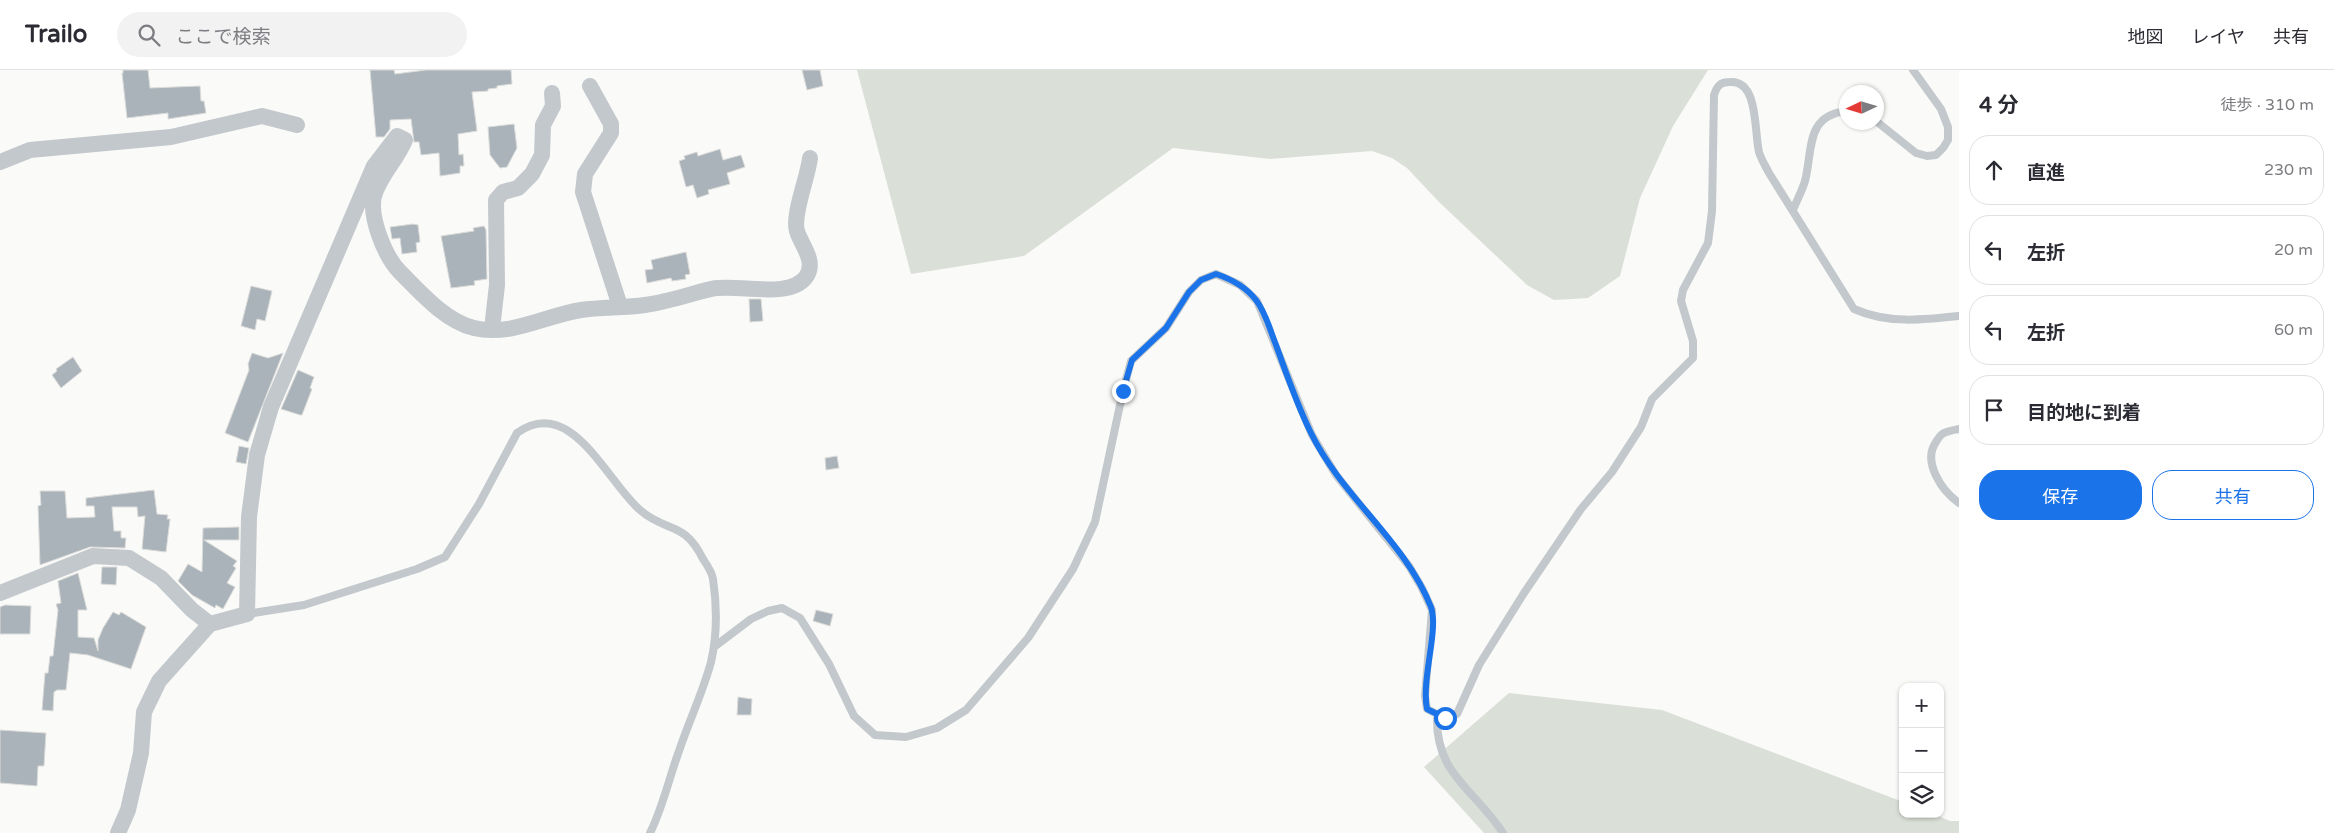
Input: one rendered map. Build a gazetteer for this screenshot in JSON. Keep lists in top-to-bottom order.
{
  "north": "left",
  "page": {
    "header": "Trailo",
    "search": "ここで検索",
    "nav": ["地図", "レイヤ", "共有"],
    "heading": ["4 分", "徒歩 · 310 m"],
    "list": [
      ["直進", "230 m"],
      ["左折", "20 m"],
      ["左折", "60 m"],
      "目的地に到着"
    ],
    "buttons": ["保存", "共有"],
    "map_buttons": ["+", "−"]
  }
}
